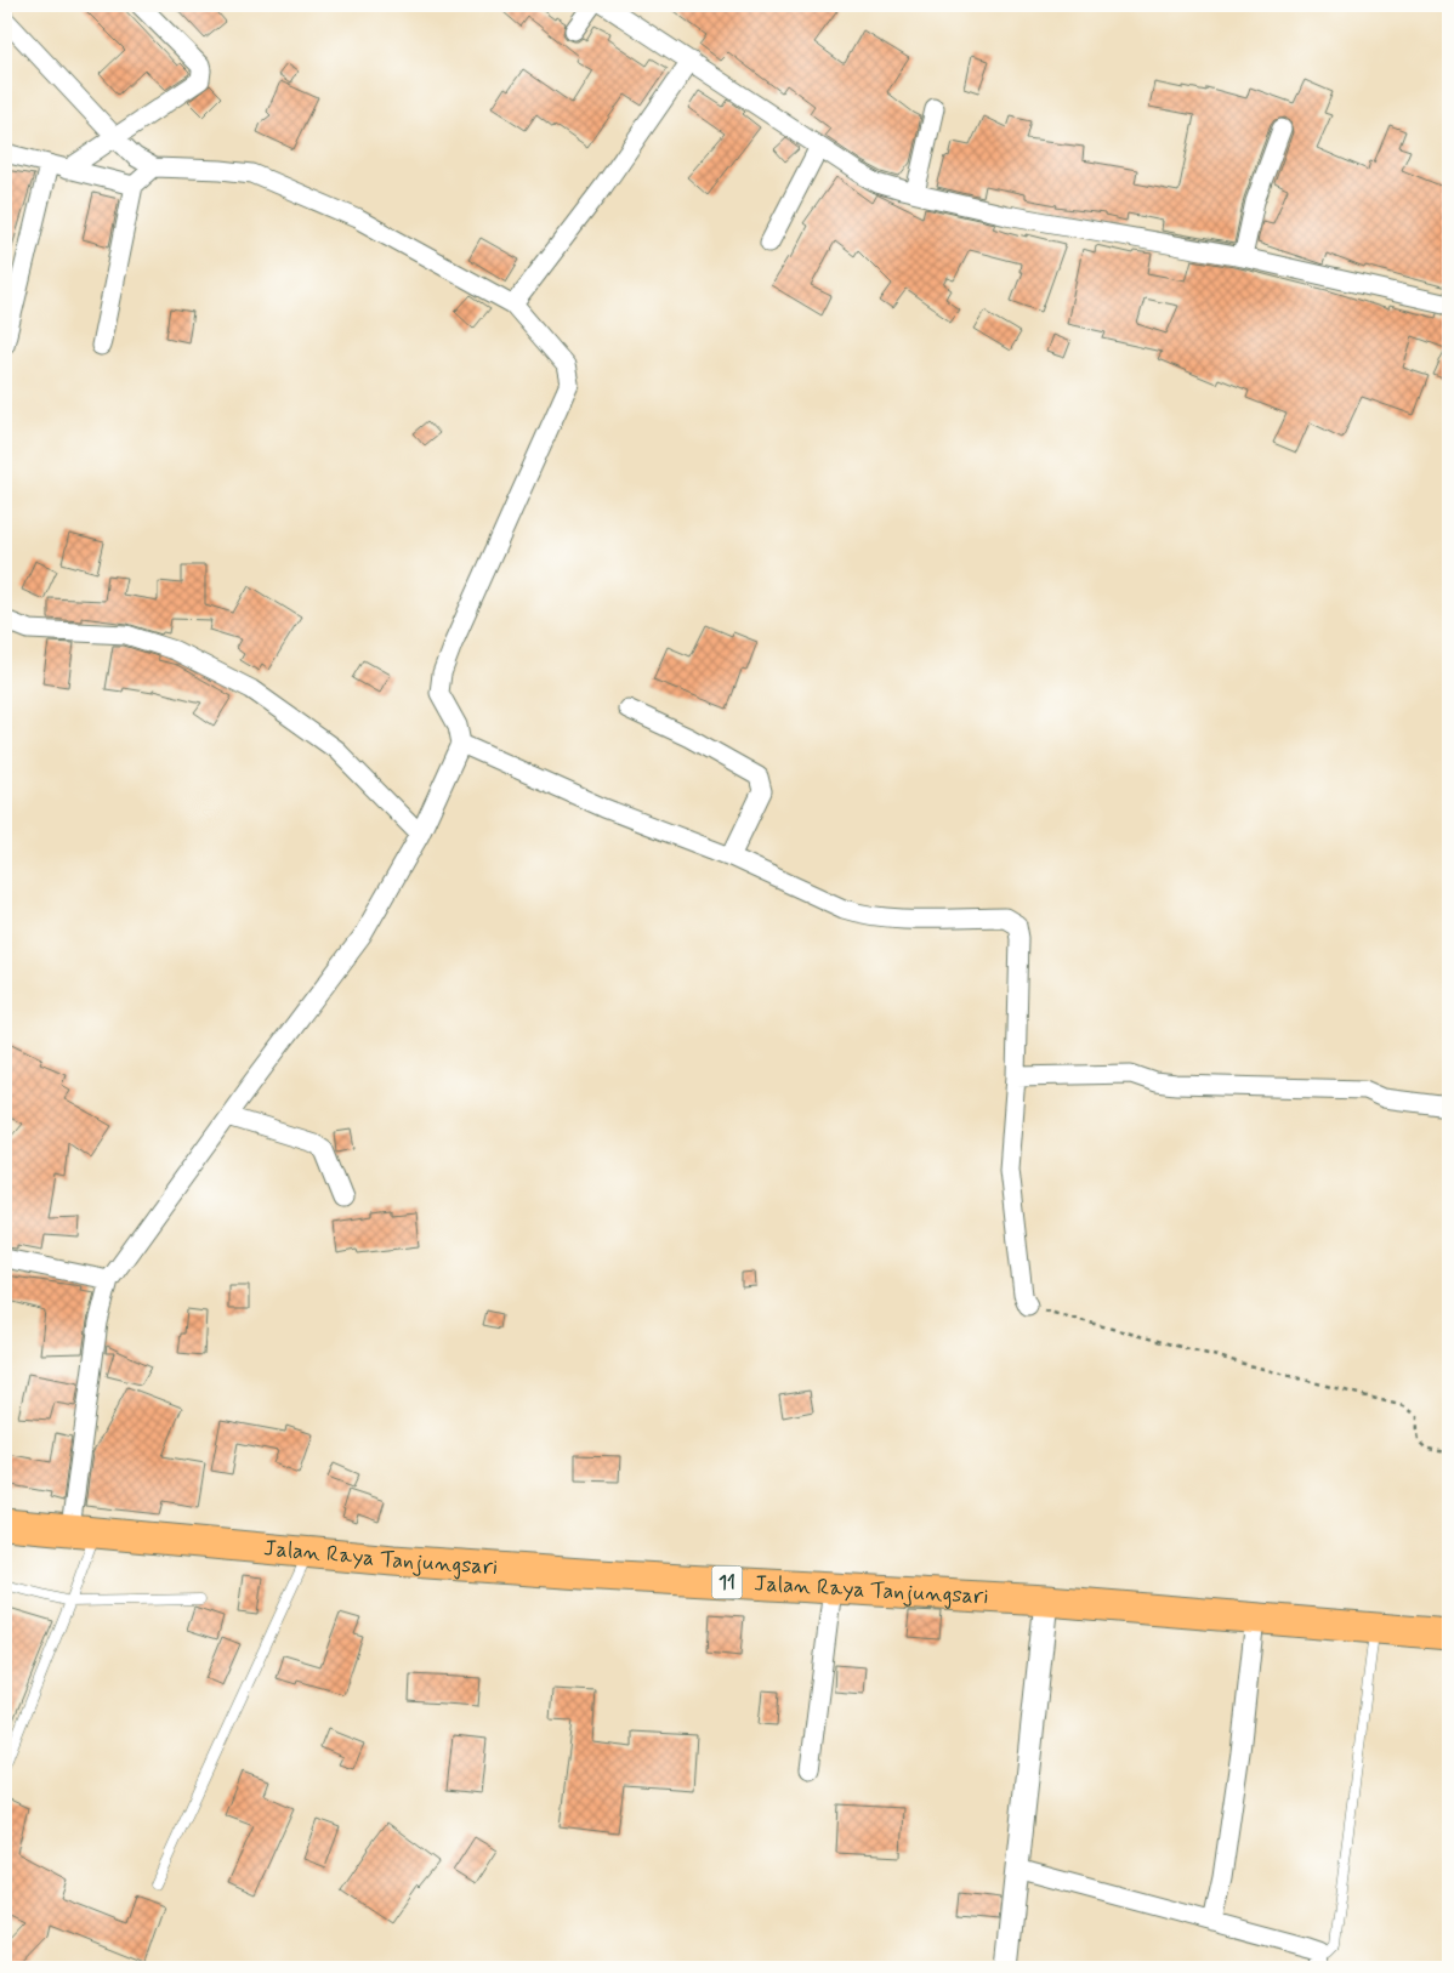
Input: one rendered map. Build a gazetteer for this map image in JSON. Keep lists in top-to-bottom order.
{
  "streets": {
    "highway": ["Jalan Raya Tanjungsari", "11"]
  }
}
